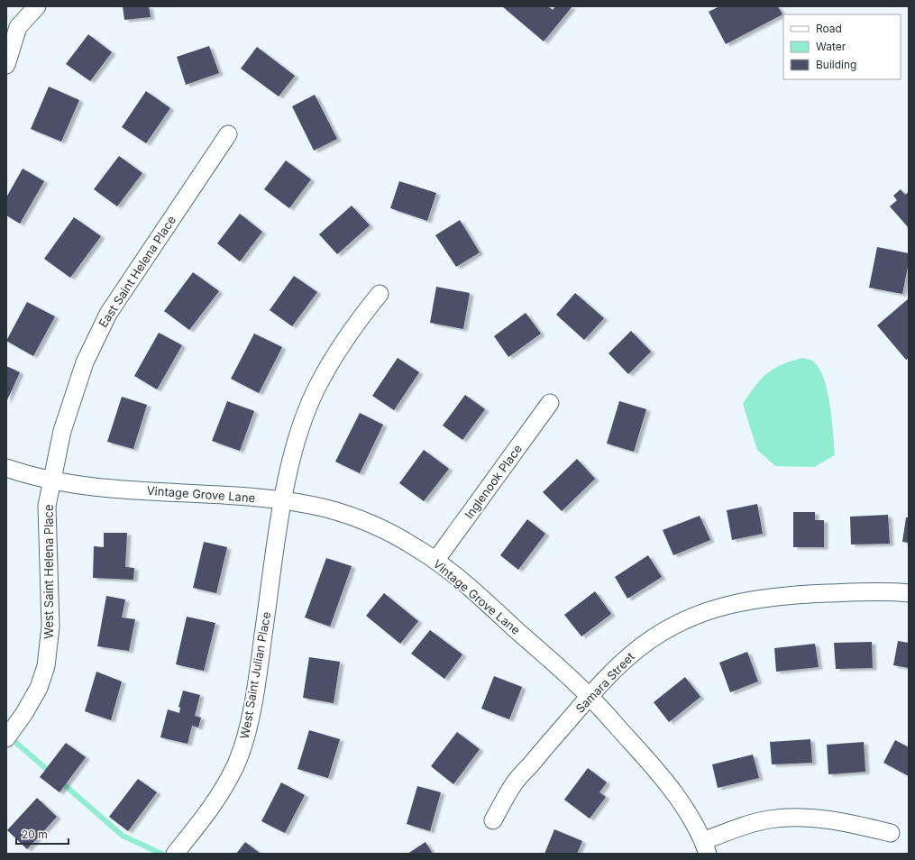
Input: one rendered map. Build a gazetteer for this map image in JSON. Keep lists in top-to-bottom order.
{
  "streets": {
    "street": [
      "East Saint Helena Place",
      "Inglenook Place",
      "Vintage Grove Lane",
      "West Saint Helena Place",
      "West Saint Julian Place",
      "Samara Street"
    ]
  },
  "crossings": [
    ["East Saint Helena Place", "Vintage Grove Lane"],
    ["East Saint Helena Place", "West Saint Helena Place"],
    ["Inglenook Place", "Vintage Grove Lane"],
    ["Vintage Grove Lane", "West Saint Helena Place"],
    ["Vintage Grove Lane", "West Saint Julian Place"],
    ["Vintage Grove Lane", "Samara Street"]
  ],
  "legend": ["Road", "Water", "Building"],
  "scale_bar": "20 m"
}
